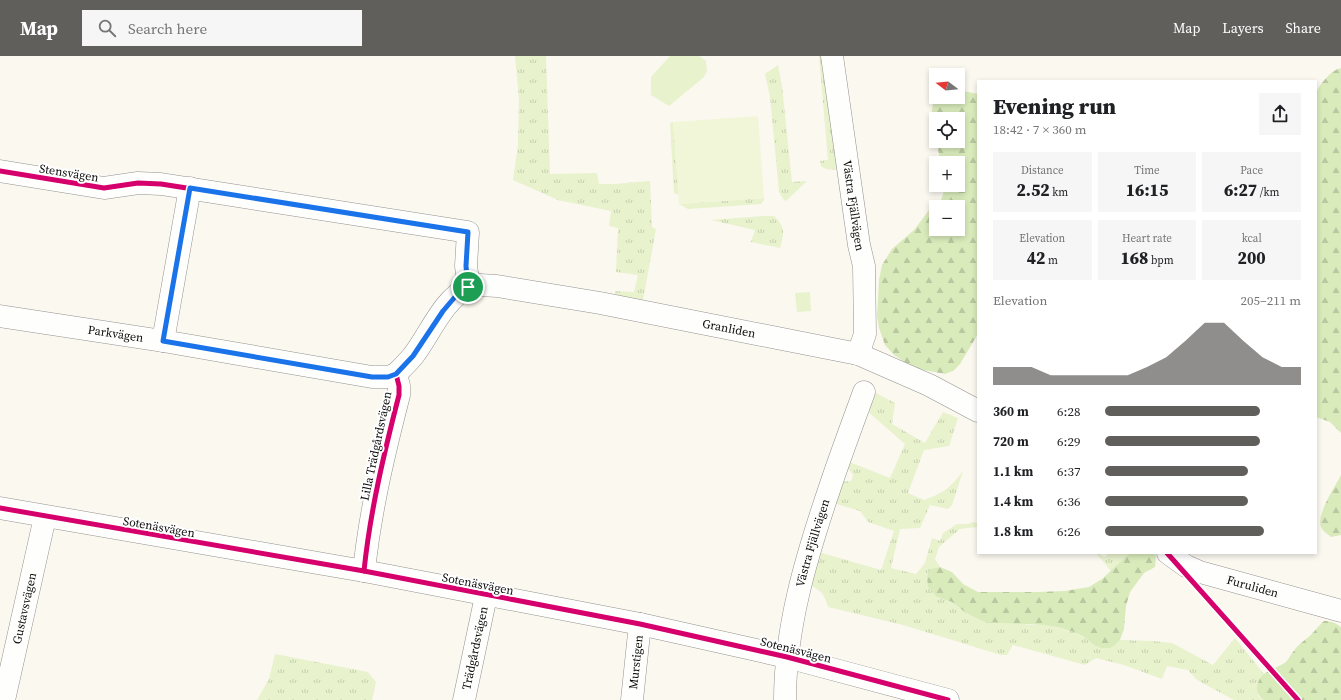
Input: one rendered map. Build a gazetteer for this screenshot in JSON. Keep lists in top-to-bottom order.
{
  "streets": {
    "street": [
      "Stensvägen",
      "Västra Fjällvägen",
      "Granliden",
      "Parkvägen",
      "Lilla Trädgårdsvägen",
      "Sotenäsvägen",
      "Furuliden",
      "Gustavsvägen",
      "Trädgårdsvägen",
      "Murstigen"
    ]
  },
  "crossings": [
    ["Stensvägen", "Granliden"],
    ["Västra Fjällvägen", "Granliden"],
    ["Västra Fjällvägen", "Sotenäsvägen"],
    ["Parkvägen", "Lilla Trädgårdsvägen"],
    ["Lilla Trädgårdsvägen", "Sotenäsvägen"],
    ["Sotenäsvägen", "Gustavsvägen"],
    ["Sotenäsvägen", "Trädgårdsvägen"],
    ["Sotenäsvägen", "Murstigen"]
  ],
  "north": "left",
  "page": {
    "header": "Map",
    "search": "Search here",
    "nav": ["Map", "Layers", "Share"],
    "map_buttons": ["+", "−"],
    "heading": ["Evening run", "18:42 · 7 × 360 m"],
    "stats": [
      ["Distance", "2.52 km"],
      ["Time", "16:15"],
      ["Pace", "6:27 /km"],
      ["Elevation", "42 m"],
      ["Heart rate", "168 bpm"],
      ["kcal", "200"]
    ],
    "chart": ["Elevation", "205–211 m"],
    "list": [
      {
        "name": "360 m",
        "note": "6:28"
      },
      {
        "name": "720 m",
        "note": "6:29"
      },
      {
        "name": "1.1 km",
        "note": "6:37"
      },
      {
        "name": "1.4 km",
        "note": "6:36"
      },
      {
        "name": "1.8 km",
        "note": "6:26"
      }
    ]
  }
}
